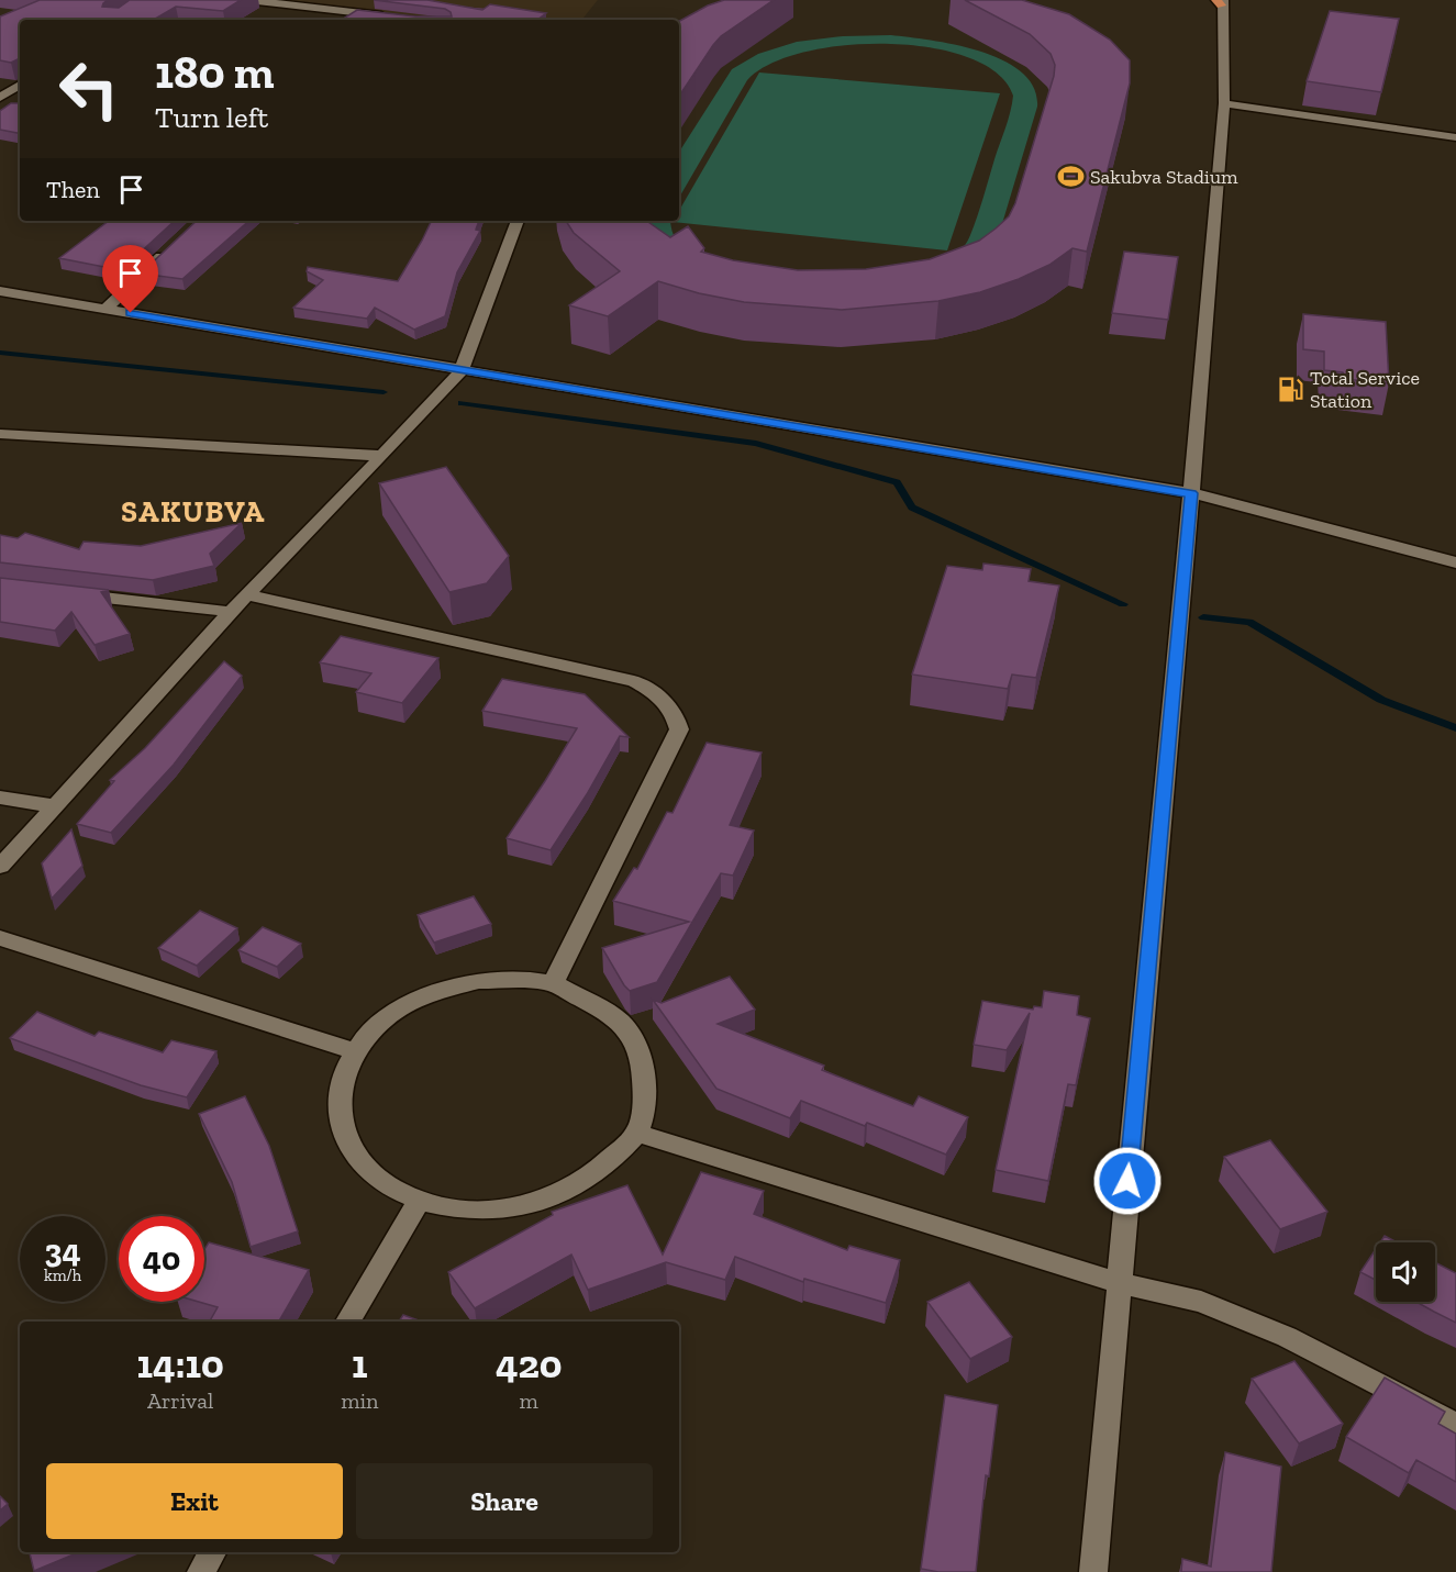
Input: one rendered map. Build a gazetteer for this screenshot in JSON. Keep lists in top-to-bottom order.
{
  "districts": ["SAKUBVA"],
  "places": {
    "sports": ["Sakubva Stadium"],
    "fuel station": ["Total Service Station"]
  },
  "page": {
    "turn": ["180 m", "Turn left"],
    "then": "Then",
    "speed": "34 km/h",
    "limit": "40",
    "eta": [
      "14:10",
      "Arrival",
      "1",
      "min",
      "420",
      "m"
    ],
    "buttons": ["Exit", "Share"]
  }
}
